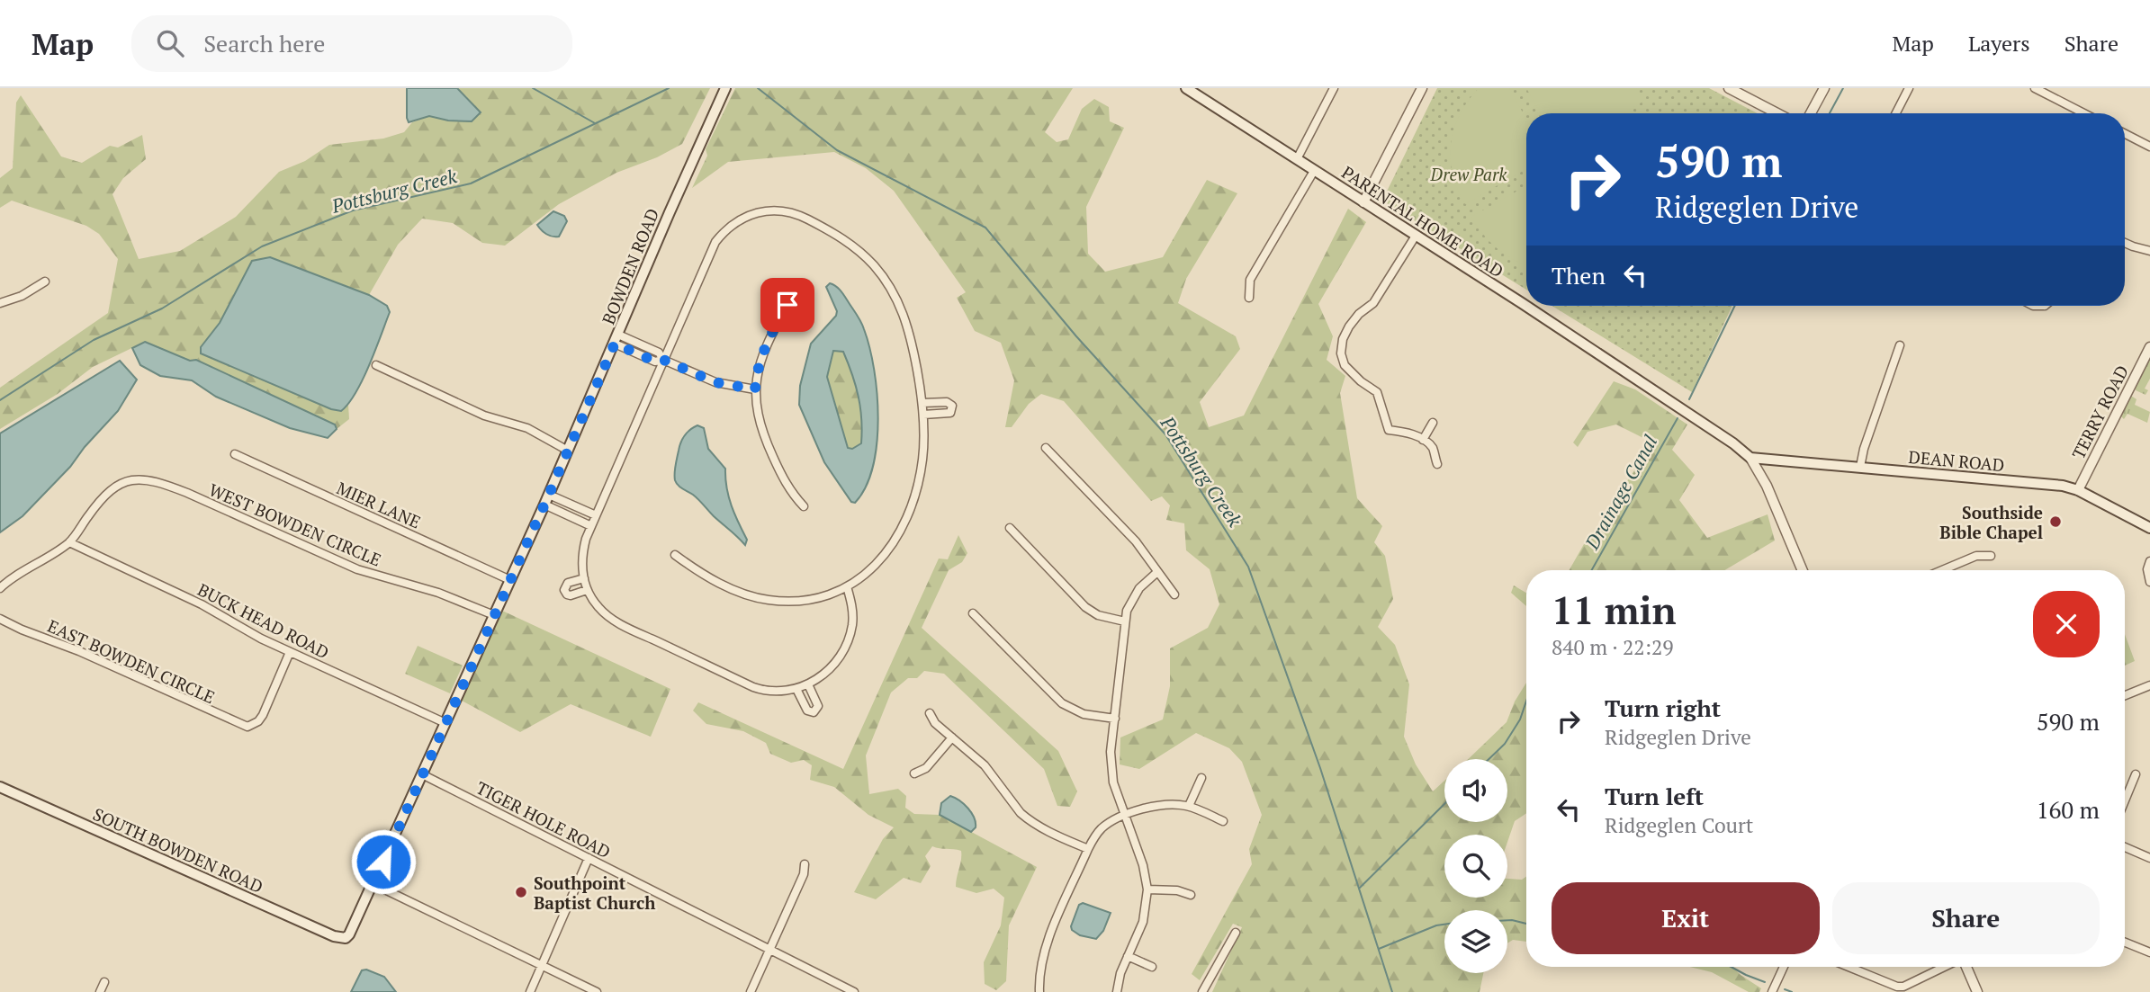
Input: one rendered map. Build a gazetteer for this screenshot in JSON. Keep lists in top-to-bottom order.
{
  "streets": {
    "main road": [
      "PARENTAL HOME ROAD",
      "BOWDEN ROAD",
      "DEAN ROAD",
      "SOUTH BOWDEN ROAD"
    ],
    "street": [
      "TERRY ROAD",
      "MIER LANE",
      "WEST BOWDEN CIRCLE",
      "BUCK HEAD ROAD",
      "EAST BOWDEN CIRCLE",
      "TIGER HOLE ROAD"
    ]
  },
  "crossings": [
    ["PARENTAL HOME ROAD", "DEAN ROAD"],
    ["BOWDEN ROAD", "MIER LANE"],
    ["BOWDEN ROAD", "WEST BOWDEN CIRCLE"],
    ["BOWDEN ROAD", "BUCK HEAD ROAD"],
    ["BOWDEN ROAD", "TIGER HOLE ROAD"],
    ["BOWDEN ROAD", "SOUTH BOWDEN ROAD"],
    ["TERRY ROAD", "DEAN ROAD"],
    ["WEST BOWDEN CIRCLE", "BUCK HEAD ROAD"],
    ["BUCK HEAD ROAD", "EAST BOWDEN CIRCLE"]
  ],
  "water": ["Pottsburg Creek", "Drainage Canal"],
  "parks": ["Drew Park"],
  "places": ["Southside Bible Chapel", "Southpoint Baptist Church"],
  "page": {
    "header": "Map",
    "search": "Search here",
    "nav": ["Map", "Layers", "Share"],
    "turn": ["590 m", "Ridgeglen Drive"],
    "then": "Then",
    "heading": ["11 min", "840 m · 22:29"],
    "list": [
      {
        "name": "Turn right",
        "note": "Ridgeglen Drive",
        "value": "590 m"
      },
      {
        "name": "Turn left",
        "note": "Ridgeglen Court",
        "value": "160 m"
      }
    ],
    "buttons": ["Exit", "Share"]
  }
}
